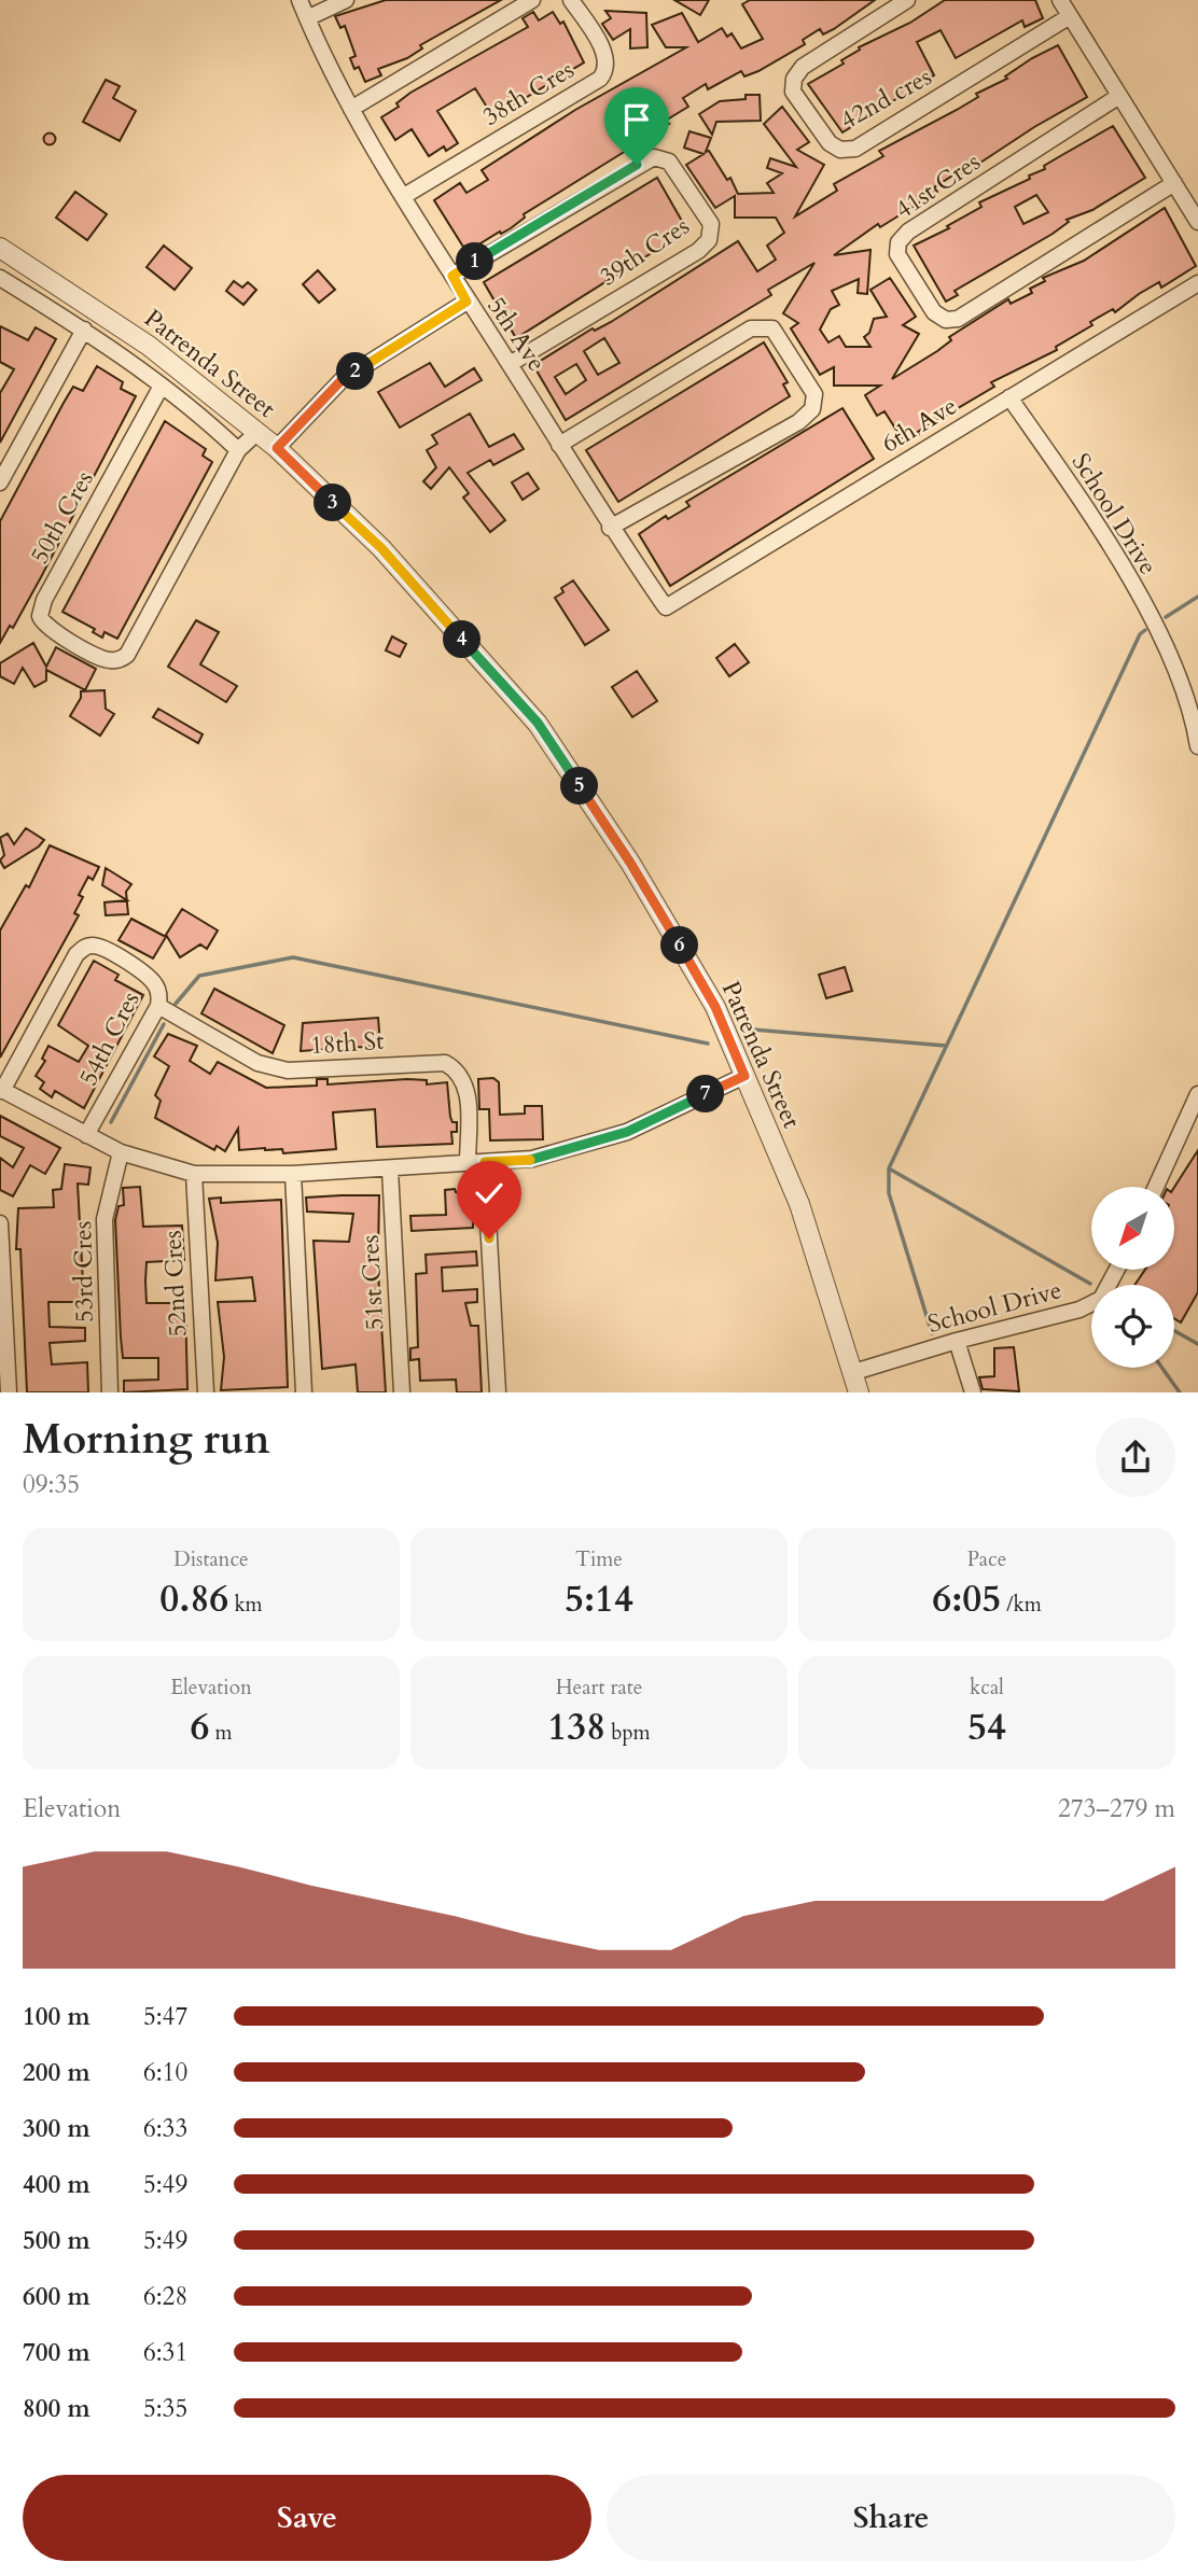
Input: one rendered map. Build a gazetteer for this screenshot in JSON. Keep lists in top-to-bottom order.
{
  "streets": {
    "street": [
      "38th Cres",
      "42nd cres",
      "41st Cres",
      "39th Cres",
      "5th Ave",
      "Patrenda Street",
      "6th Ave",
      "School Drive",
      "50th Cres",
      "54th Cres",
      "18th St",
      "53rd Cres",
      "51st Cres",
      "52nd Cres"
    ]
  },
  "crossings": [
    ["38th Cres", "5th Ave"],
    ["39th Cres", "5th Ave"],
    ["5th Ave", "6th Ave"],
    ["Patrenda Street", "School Drive"],
    ["6th Ave", "School Drive"],
    ["54th Cres", "18th St"]
  ],
  "north": "bottom left",
  "page": {
    "pins": [
      "1",
      "2",
      "3",
      "4",
      "5",
      "6",
      "7"
    ],
    "heading": ["Morning run", "09:35"],
    "stats": [
      ["Distance", "0.86 km"],
      ["Time", "5:14"],
      ["Pace", "6:05 /km"],
      ["Elevation", "6 m"],
      ["Heart rate", "138 bpm"],
      ["kcal", "54"]
    ],
    "chart": ["Elevation", "273–279 m"],
    "list": [
      {
        "name": "100 m",
        "note": "5:47"
      },
      {
        "name": "200 m",
        "note": "6:10"
      },
      {
        "name": "300 m",
        "note": "6:33"
      },
      {
        "name": "400 m",
        "note": "5:49"
      },
      {
        "name": "500 m",
        "note": "5:49"
      },
      {
        "name": "600 m",
        "note": "6:28"
      },
      {
        "name": "700 m",
        "note": "6:31"
      },
      {
        "name": "800 m",
        "note": "5:35"
      }
    ],
    "buttons": ["Save", "Share"]
  }
}
